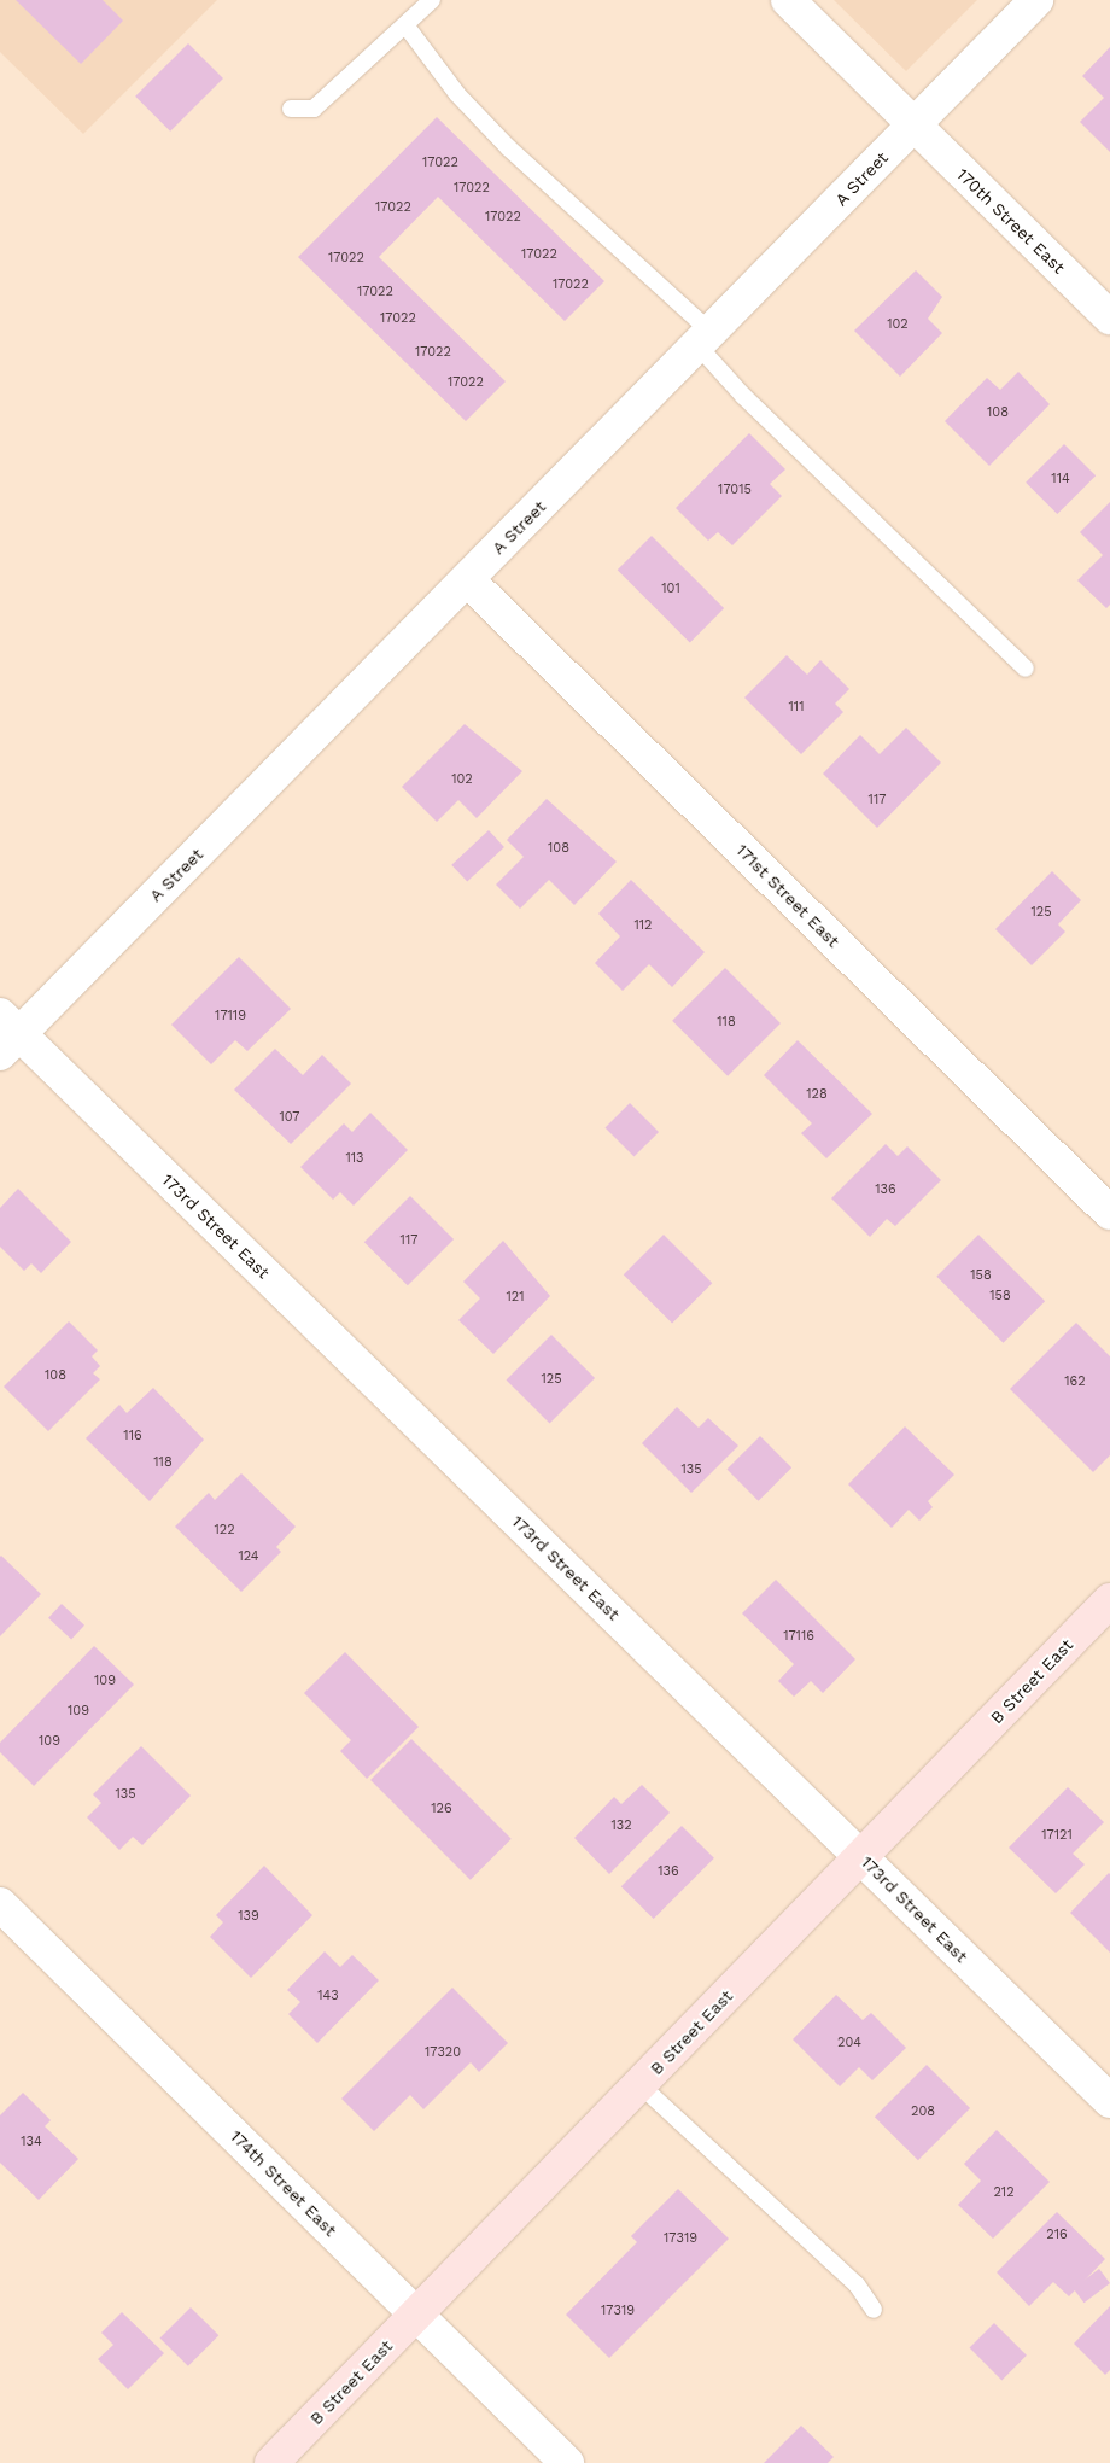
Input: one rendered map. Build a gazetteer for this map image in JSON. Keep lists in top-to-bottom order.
{
  "streets": {
    "street": [
      "A Street",
      "170th Street East",
      "171st Street East",
      "173rd Street East",
      "B Street East",
      "174th Street East"
    ]
  },
  "crossings": [
    ["A Street", "170th Street East"],
    ["A Street", "171st Street East"],
    ["A Street", "173rd Street East"],
    ["173rd Street East", "B Street East"],
    ["B Street East", "174th Street East"]
  ],
  "house_numbers": [
    "17022",
    "17022",
    "17022",
    "17022",
    "17022",
    "17022",
    "17022",
    "17022",
    "17022",
    "102",
    "17022",
    "17022",
    "108",
    "114",
    "17015",
    "101",
    "111",
    "102",
    "117",
    "108",
    "125",
    "112",
    "17119",
    "118",
    "128",
    "107",
    "113",
    "136",
    "117",
    "158",
    "158",
    "121",
    "108",
    "125",
    "162",
    "116",
    "118",
    "135",
    "122",
    "124",
    "17116",
    "109",
    "109",
    "109",
    "135",
    "126",
    "132",
    "17121",
    "136",
    "139",
    "143",
    "204",
    "17320",
    "208",
    "134",
    "212",
    "216",
    "17319",
    "17319"
  ]
}
